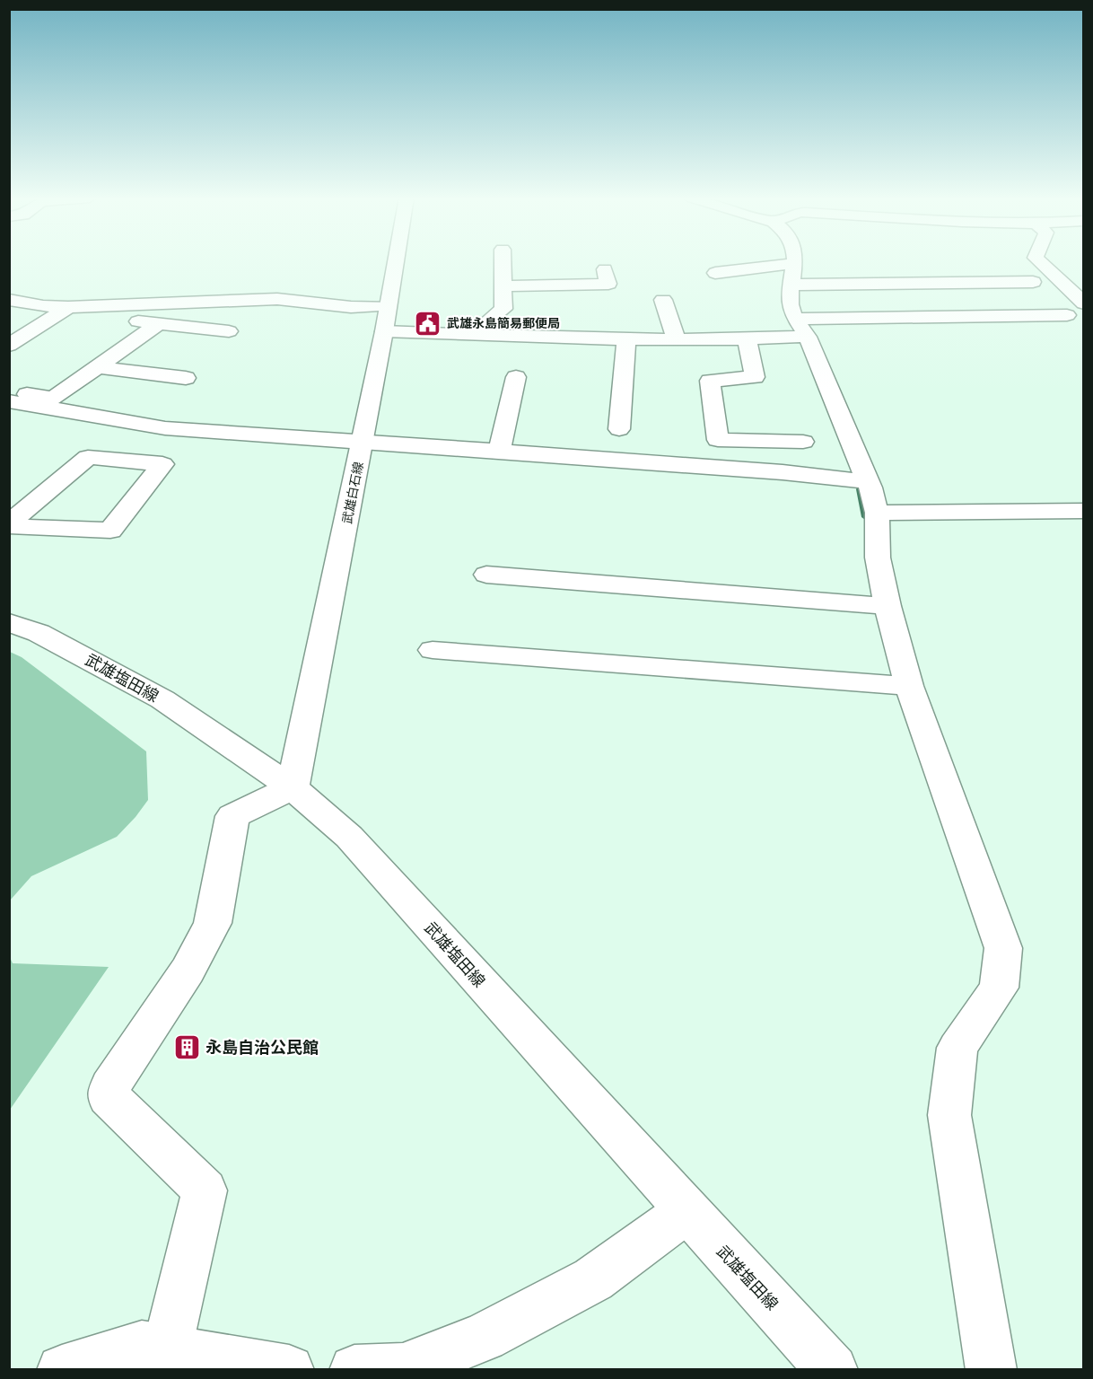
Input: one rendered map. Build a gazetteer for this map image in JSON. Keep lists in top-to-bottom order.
{
  "streets": {
    "street": ["武雄白石線", "武雄塩田線"]
  },
  "crossings": [
    ["武雄白石線", "武雄塩田線"]
  ],
  "places": {
    "public building": ["武雄永島簡易郵便局"],
    "building": ["永島自治公民館"]
  }
}
